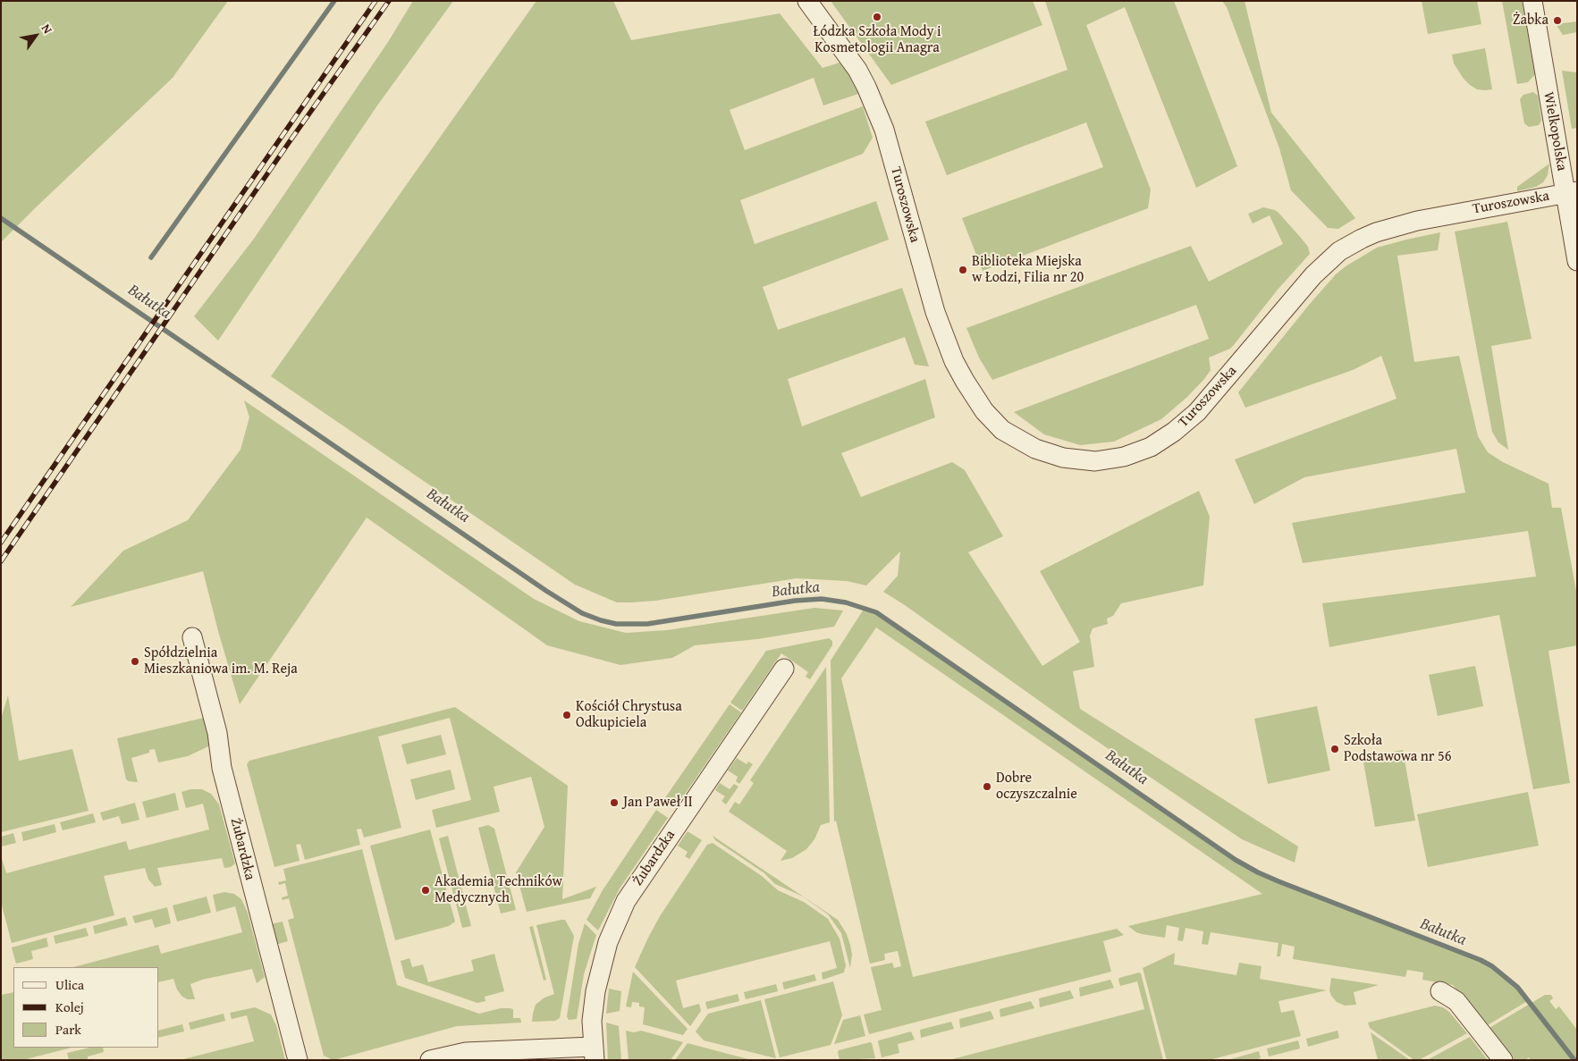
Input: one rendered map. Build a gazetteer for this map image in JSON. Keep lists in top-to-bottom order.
{
  "streets": {
    "street": ["Wielkopolska", "Turoszowska", "Żubardzka"]
  },
  "crossings": [
    ["Wielkopolska", "Turoszowska"]
  ],
  "water": ["Bałutka"],
  "places": [
    "Łódzka Szkoła Mody i Kosmetologii Anagra",
    "Żabka",
    "Biblioteka Miejska w Łodzi, Filia nr 20",
    "Spółdzielnia Mieszkaniowa im. M. Reja",
    "Kościół Chrystusa Odkupiciela",
    "Szkoła Podstawowa nr 56",
    "Dobre oczyszczalnie",
    "Jan Paweł II",
    "Akademia Techników Medycznych"
  ],
  "legend": ["Ulica", "Kolej", "Park"],
  "north": "top right"
}
